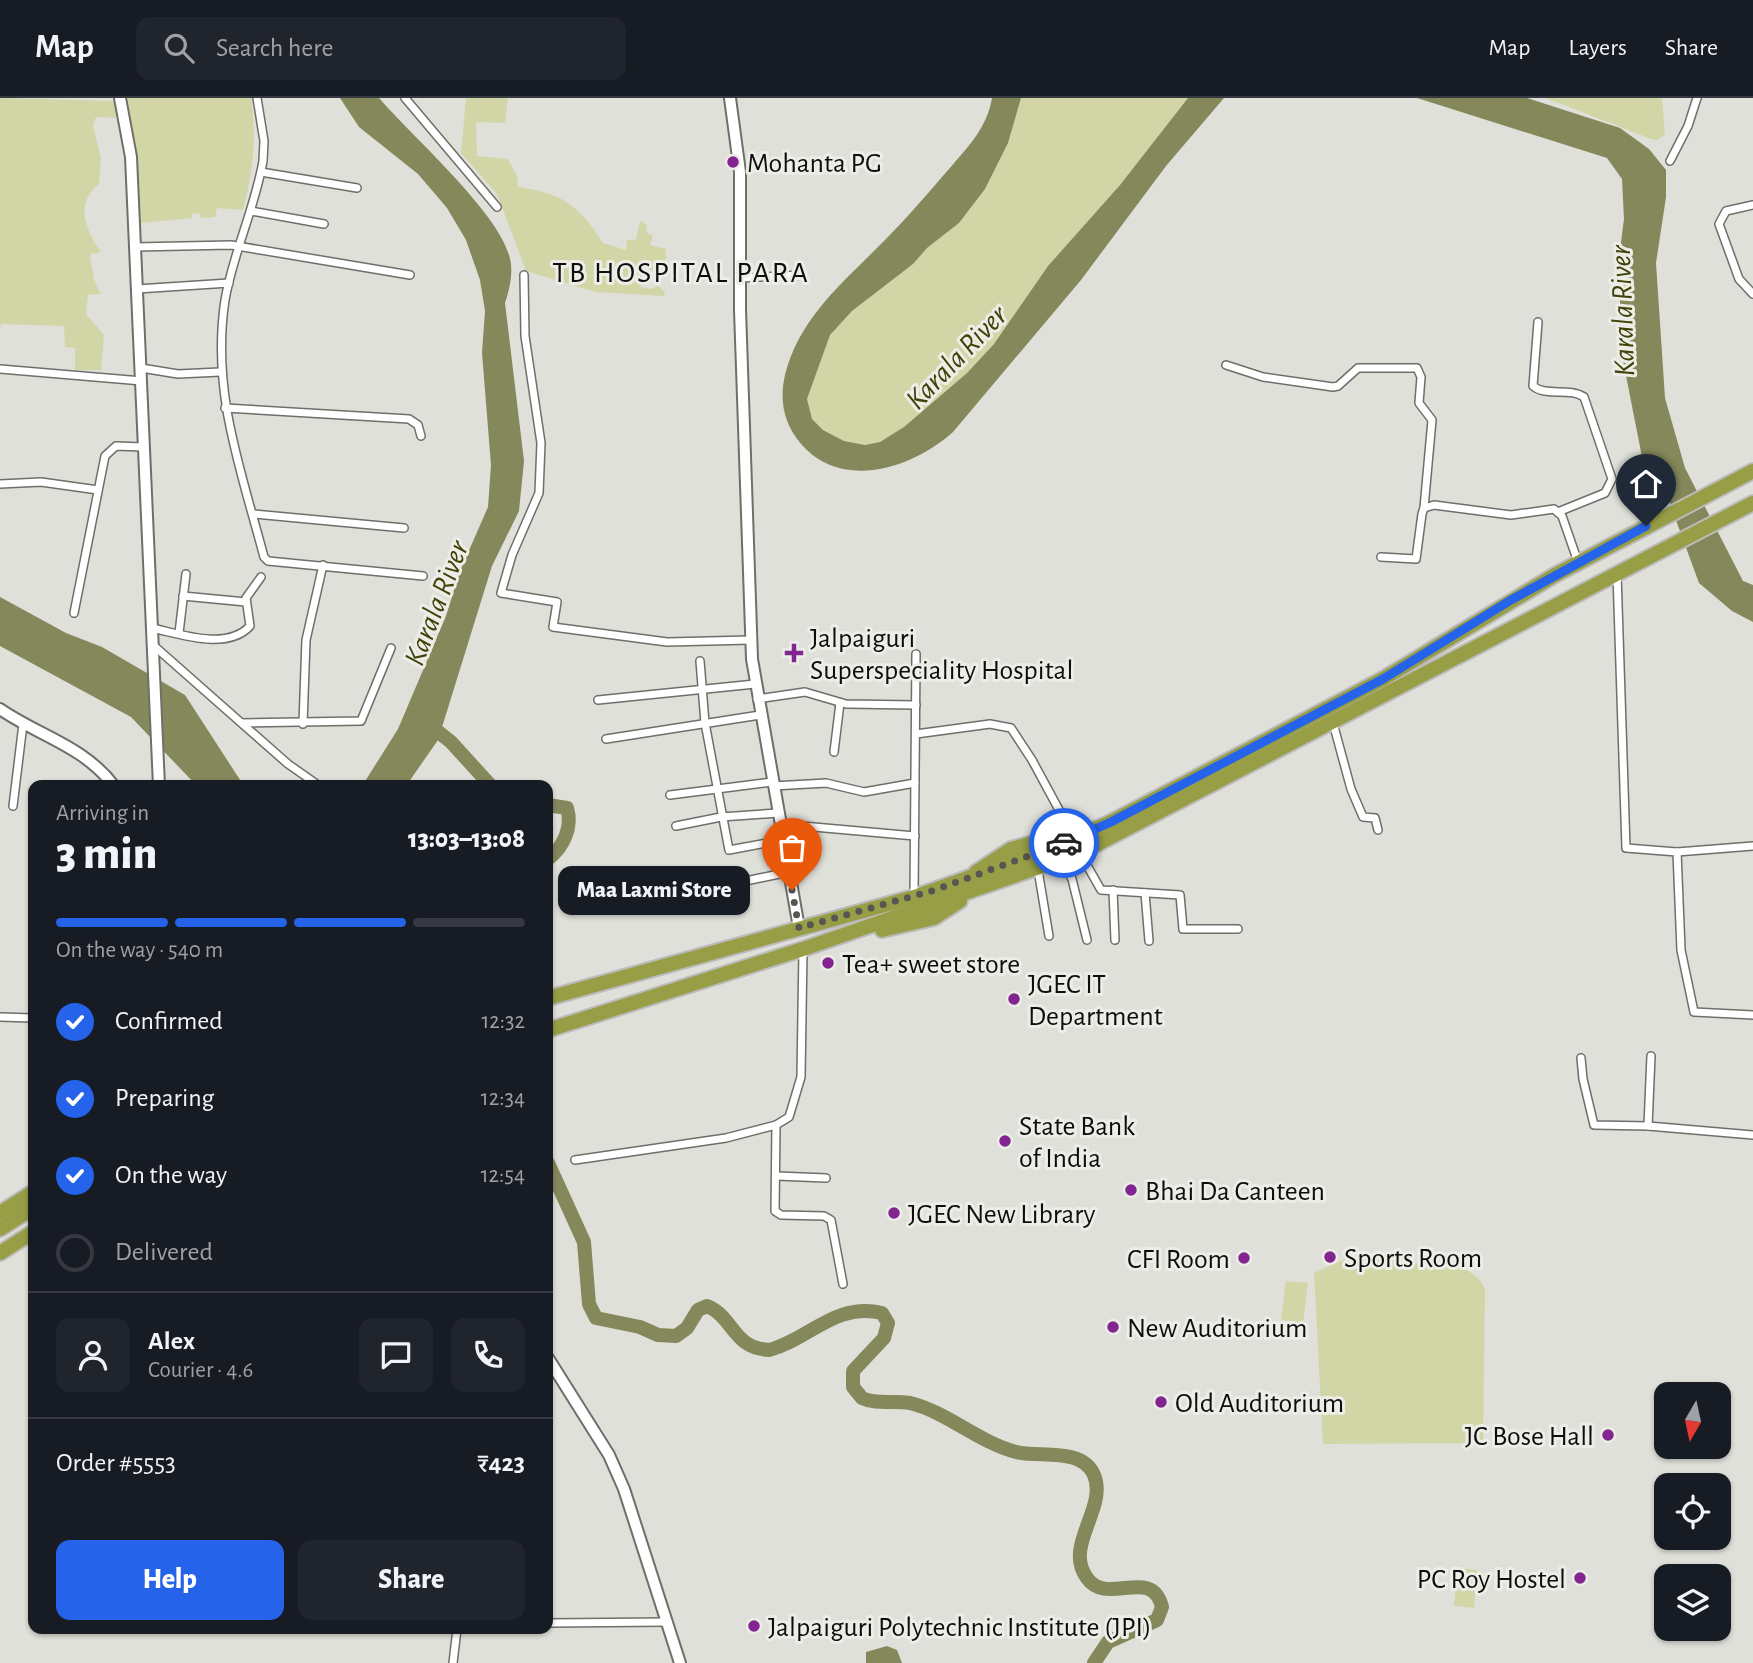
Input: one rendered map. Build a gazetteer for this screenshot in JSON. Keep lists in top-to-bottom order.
{
  "districts": ["TB HOSPITAL PARA"],
  "water": ["Karala River"],
  "places": {
    "other": [
      "Mohanta PG",
      "Maa Laxmi Store",
      "Tea+ sweet store",
      "JGEC IT Department",
      "State Bank of India",
      "Bhai Da Canteen",
      "JGEC New Library",
      "Sports Room",
      "CFI Room",
      "New Auditorium",
      "Old Auditorium",
      "JC Bose Hall",
      "PC Roy Hostel",
      "Jalpaiguri Polytechnic Institute (JPI)"
    ],
    "health": ["Jalpaiguri Superspeciality Hospital"]
  },
  "north": "bottom",
  "page": {
    "header": "Map",
    "search": "Search here",
    "nav": ["Map", "Layers", "Share"],
    "heading": ["3 min", "Arriving in", "13:03–13:08"],
    "panel": [
      "Alex",
      "Courier · 4.6",
      "Order #5553",
      "₹423"
    ],
    "bubble": "Maa Laxmi Store",
    "bar": "On the way · 540 m",
    "list": [
      ["Confirmed", "12:32"],
      ["Preparing", "12:34"],
      ["On the way", "12:54"],
      "Delivered"
    ],
    "buttons": ["Help", "Share"]
  }
}
